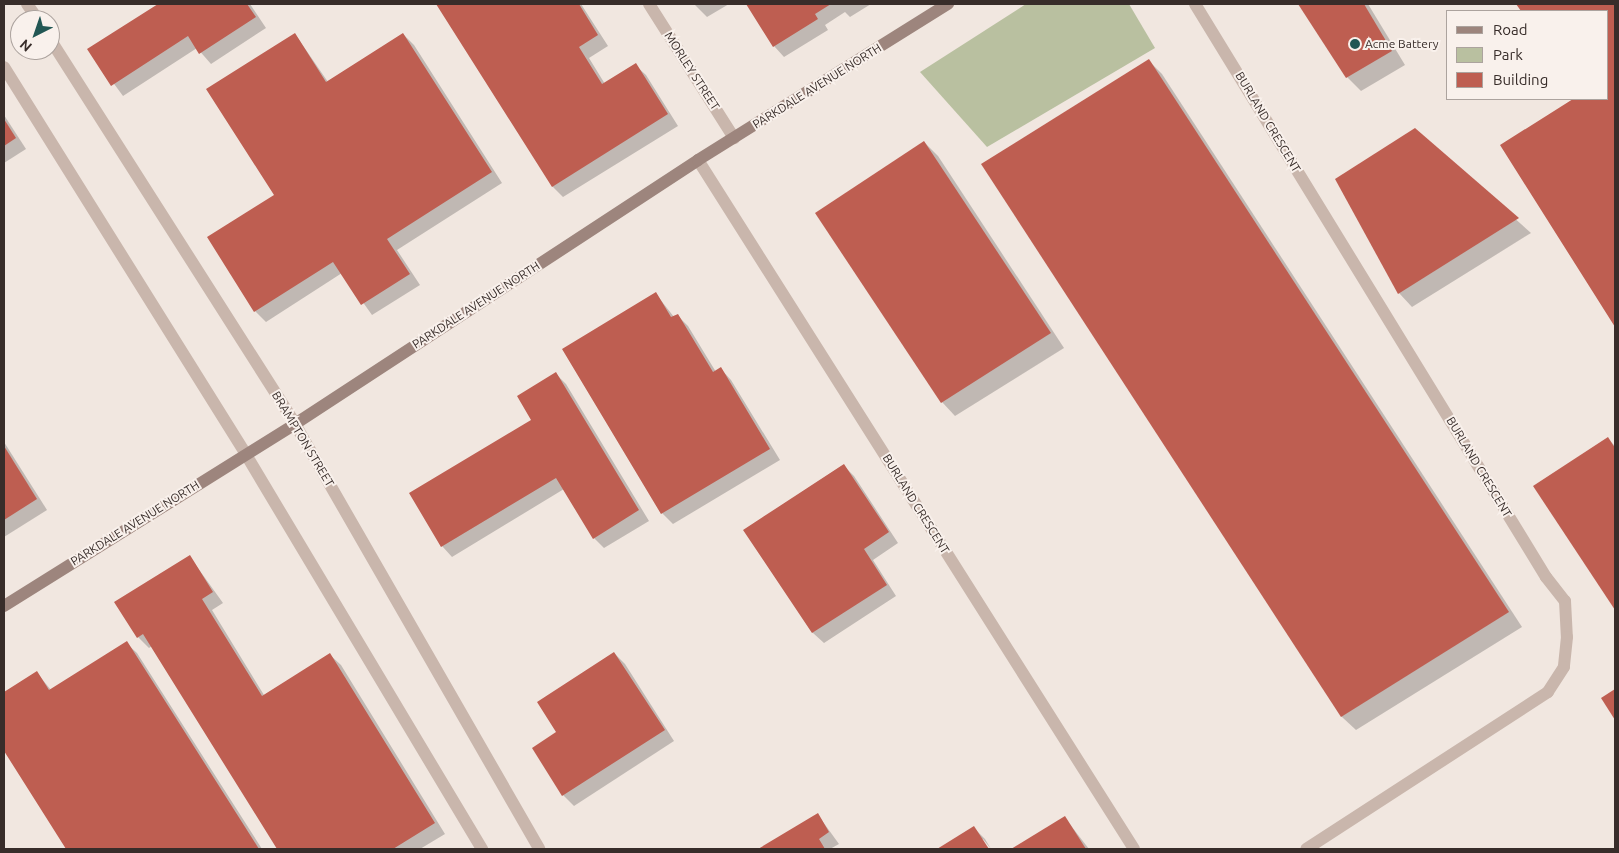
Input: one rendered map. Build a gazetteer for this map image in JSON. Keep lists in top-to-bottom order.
{
  "streets": {
    "main road": ["PARKDALE AVENUE NORTH"],
    "street": ["MORLEY STREET", "BURLAND CRESCENT", "BRAMPTON STREET"]
  },
  "crossings": [
    ["MORLEY STREET", "PARKDALE AVENUE NORTH"],
    ["PARKDALE AVENUE NORTH", "BURLAND CRESCENT"],
    ["PARKDALE AVENUE NORTH", "BRAMPTON STREET"]
  ],
  "places": ["Acme Battery"],
  "legend": ["Road", "Park", "Building"],
  "north": "bottom left"
}
